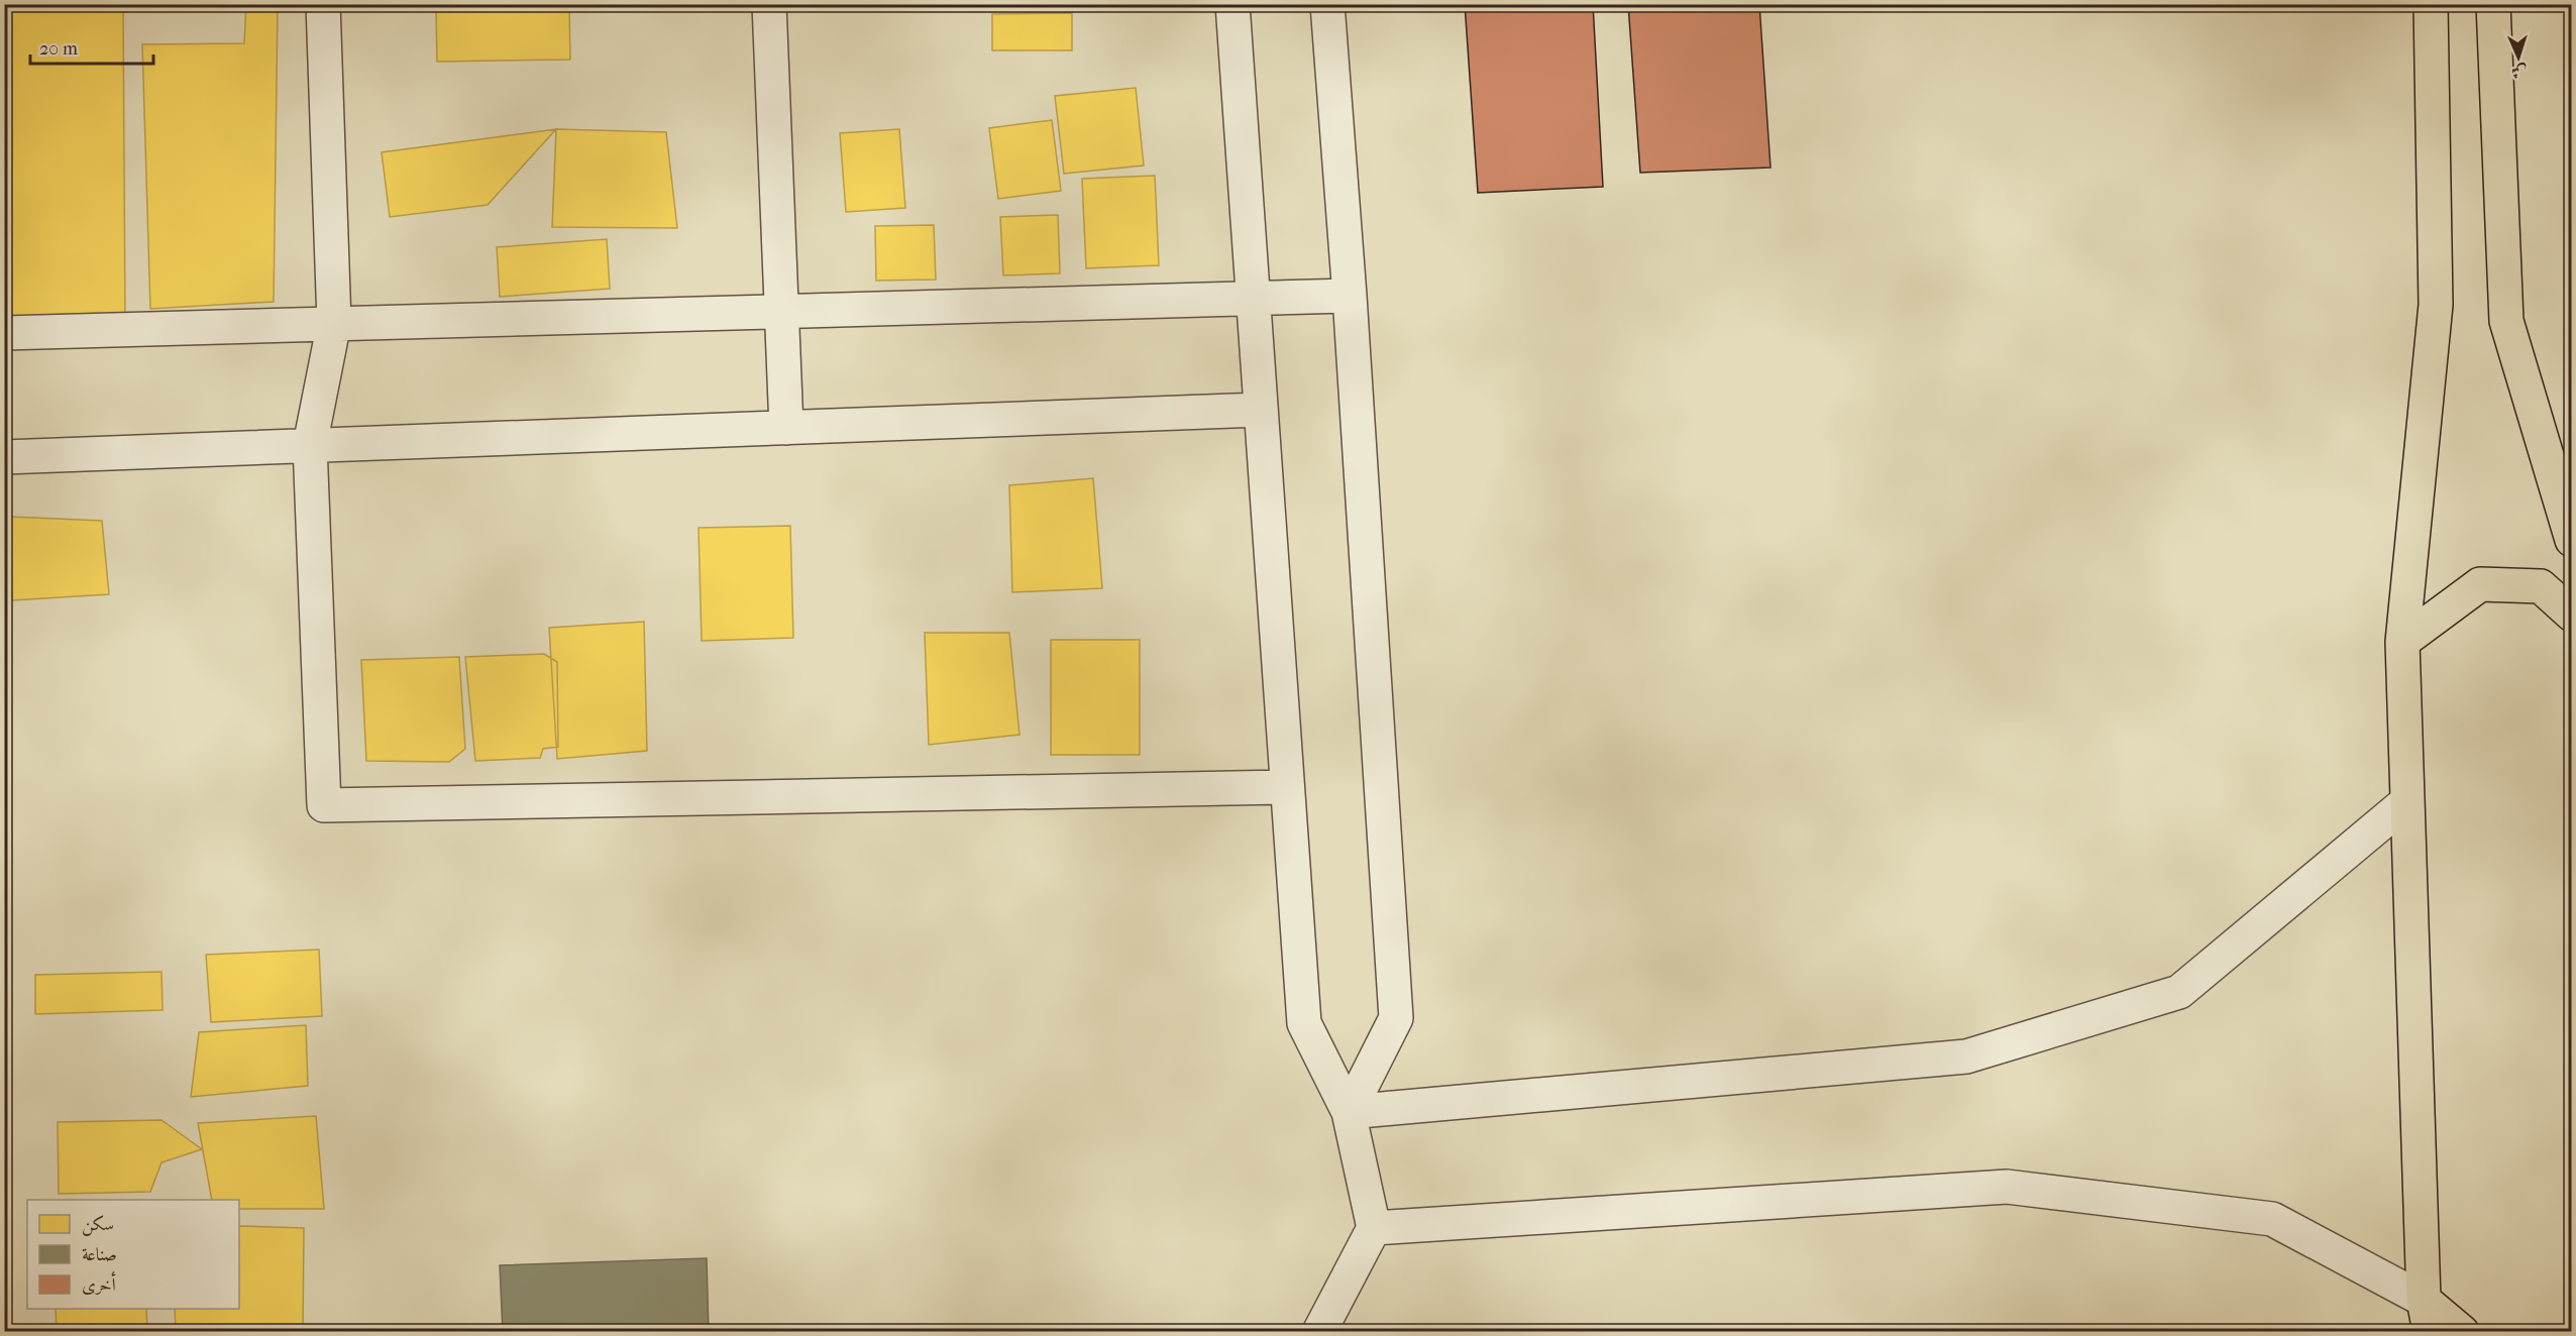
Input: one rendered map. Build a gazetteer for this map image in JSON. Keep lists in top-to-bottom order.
{
  "legend": ["سكن", "صناعة", "أخرى"],
  "scale_bar": "20 m",
  "north": "bottom"
}
